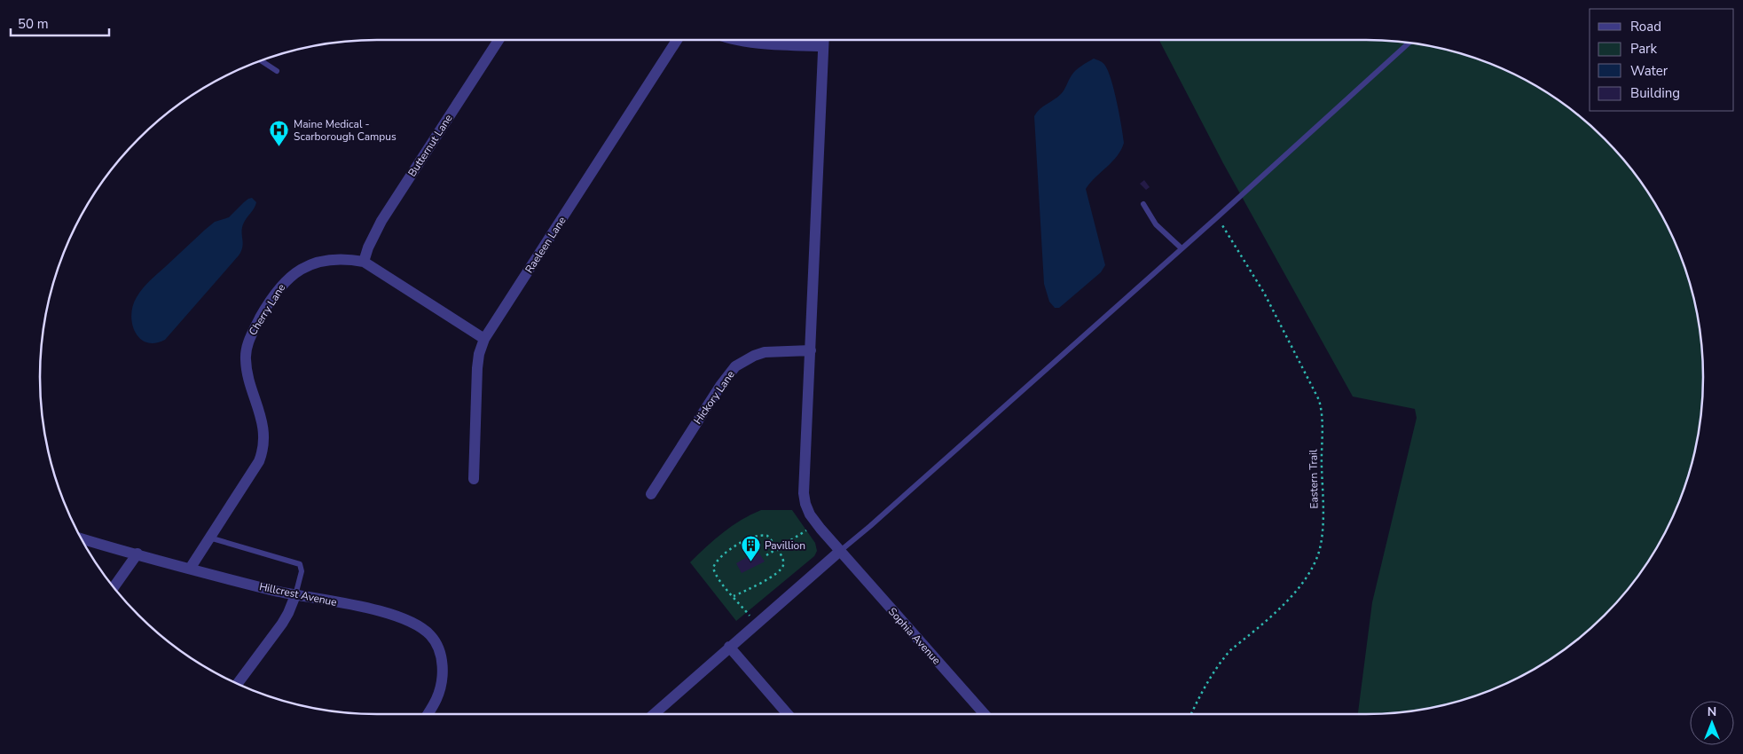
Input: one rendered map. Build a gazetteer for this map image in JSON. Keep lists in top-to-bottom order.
{
  "streets": {
    "street": [
      "Butternut Lane",
      "Raeleen Lane",
      "Cherry Lane",
      "Hickory Lane",
      "Hillcrest Avenue",
      "Sophia Avenue"
    ],
    "path": ["Eastern Trail"]
  },
  "crossings": [
    ["Butternut Lane", "Cherry Lane"],
    ["Raeleen Lane", "Cherry Lane"],
    ["Cherry Lane", "Hillcrest Avenue"],
    ["Hickory Lane", "Sophia Avenue"]
  ],
  "places": {
    "hospital": ["Maine Medical - Scarborough Campus"],
    "building": ["Pavillion"]
  },
  "legend": [
    "Road",
    "Park",
    "Water",
    "Building"
  ],
  "scale_bar": "50 m",
  "north": "top"
}
